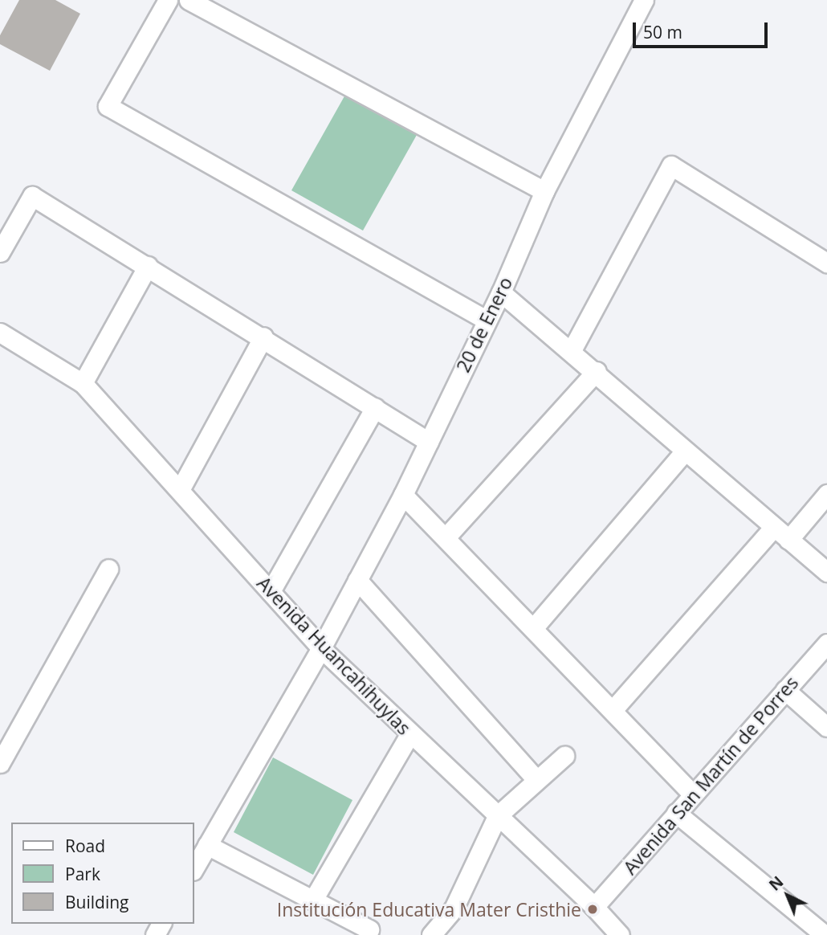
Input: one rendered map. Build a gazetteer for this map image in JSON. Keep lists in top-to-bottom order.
{
  "streets": {
    "street": ["20 de Enero", "Avenida Huancahihuylas", "Avenida San Martín de Porres"]
  },
  "crossings": [
    ["20 de Enero", "Avenida Huancahihuylas"],
    ["Avenida Huancahihuylas", "Avenida San Martín de Porres"]
  ],
  "places": ["Institución Educativa Mater Cristhie"],
  "legend": ["Road", "Park", "Building"],
  "scale_bar": "50 m",
  "north": "top left"
}
